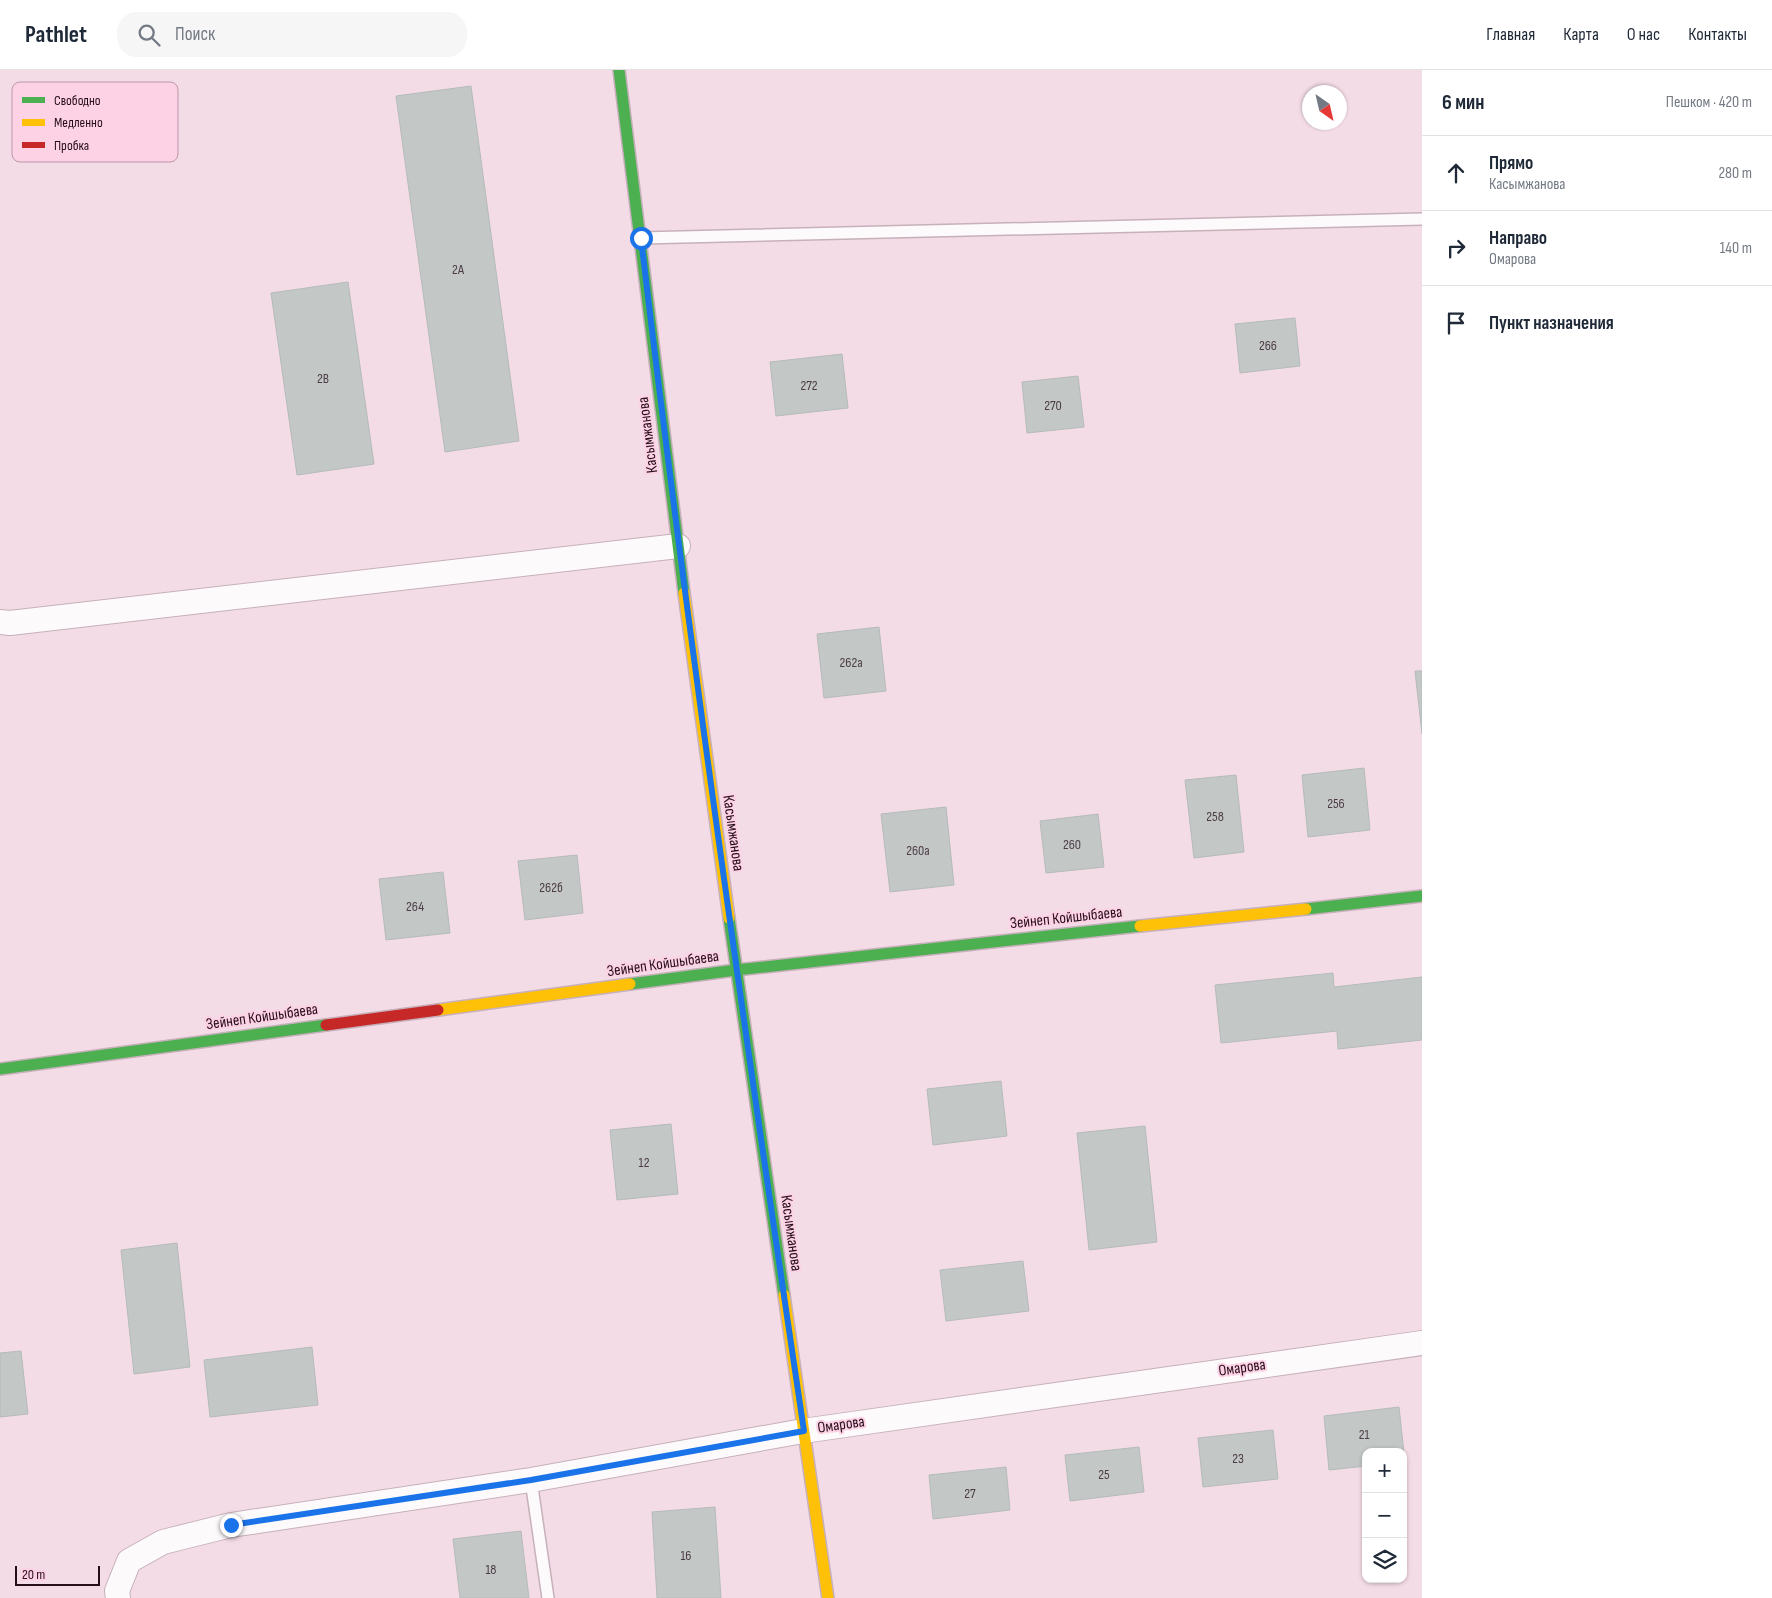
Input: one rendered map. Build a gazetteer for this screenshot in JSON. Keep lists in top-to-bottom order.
{
  "streets": {
    "street": ["Касымжанова", "Зейнеп Койшыбаева", "Омарова"]
  },
  "crossings": [
    ["Касымжанова", "Зейнеп Койшыбаева"],
    ["Касымжанова", "Омарова"]
  ],
  "house_numbers": [
    "2А",
    "266",
    "2В",
    "272",
    "270",
    "262а",
    "256",
    "258",
    "260",
    "260а",
    "262б",
    "264",
    "12",
    "21",
    "23",
    "25",
    "27",
    "16",
    "18"
  ],
  "legend": ["Свободно", "Медленно", "Пробка"],
  "scale_bar": "20 m",
  "north": "bottom right",
  "page": {
    "header": "Pathlet",
    "search": "Поиск",
    "nav": [
      "Главная",
      "Карта",
      "О нас",
      "Контакты"
    ],
    "heading": ["6 мин", "Пешком · 420 m"],
    "list": [
      ["Прямо", "Касымжанова", "280 m"],
      ["Направо", "Омарова", "140 m"],
      "Пункт назначения"
    ],
    "map_buttons": ["+", "−"],
    "scale": "20 m"
  }
}
